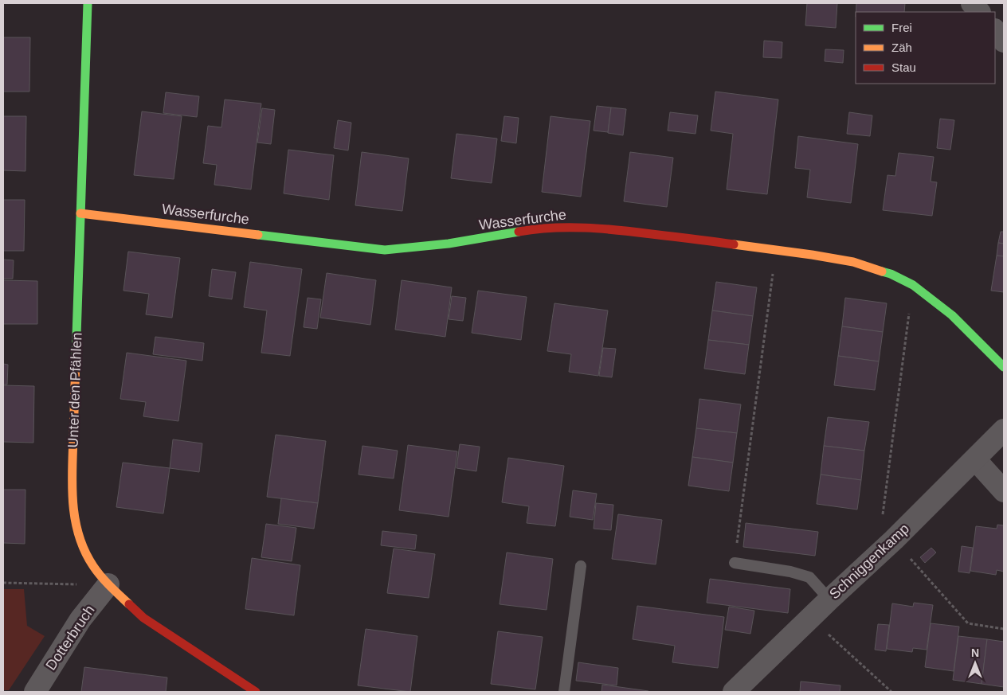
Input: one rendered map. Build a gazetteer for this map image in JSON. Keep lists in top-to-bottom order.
{
  "streets": {
    "street": [
      "Wasserfurche",
      "Unter den Pfählen",
      "Schniggenkamp",
      "Dotterbruch"
    ]
  },
  "crossings": [
    ["Wasserfurche", "Unter den Pfählen"],
    ["Unter den Pfählen", "Dotterbruch"]
  ],
  "legend": ["Frei", "Zäh", "Stau"],
  "north": "top"
}
